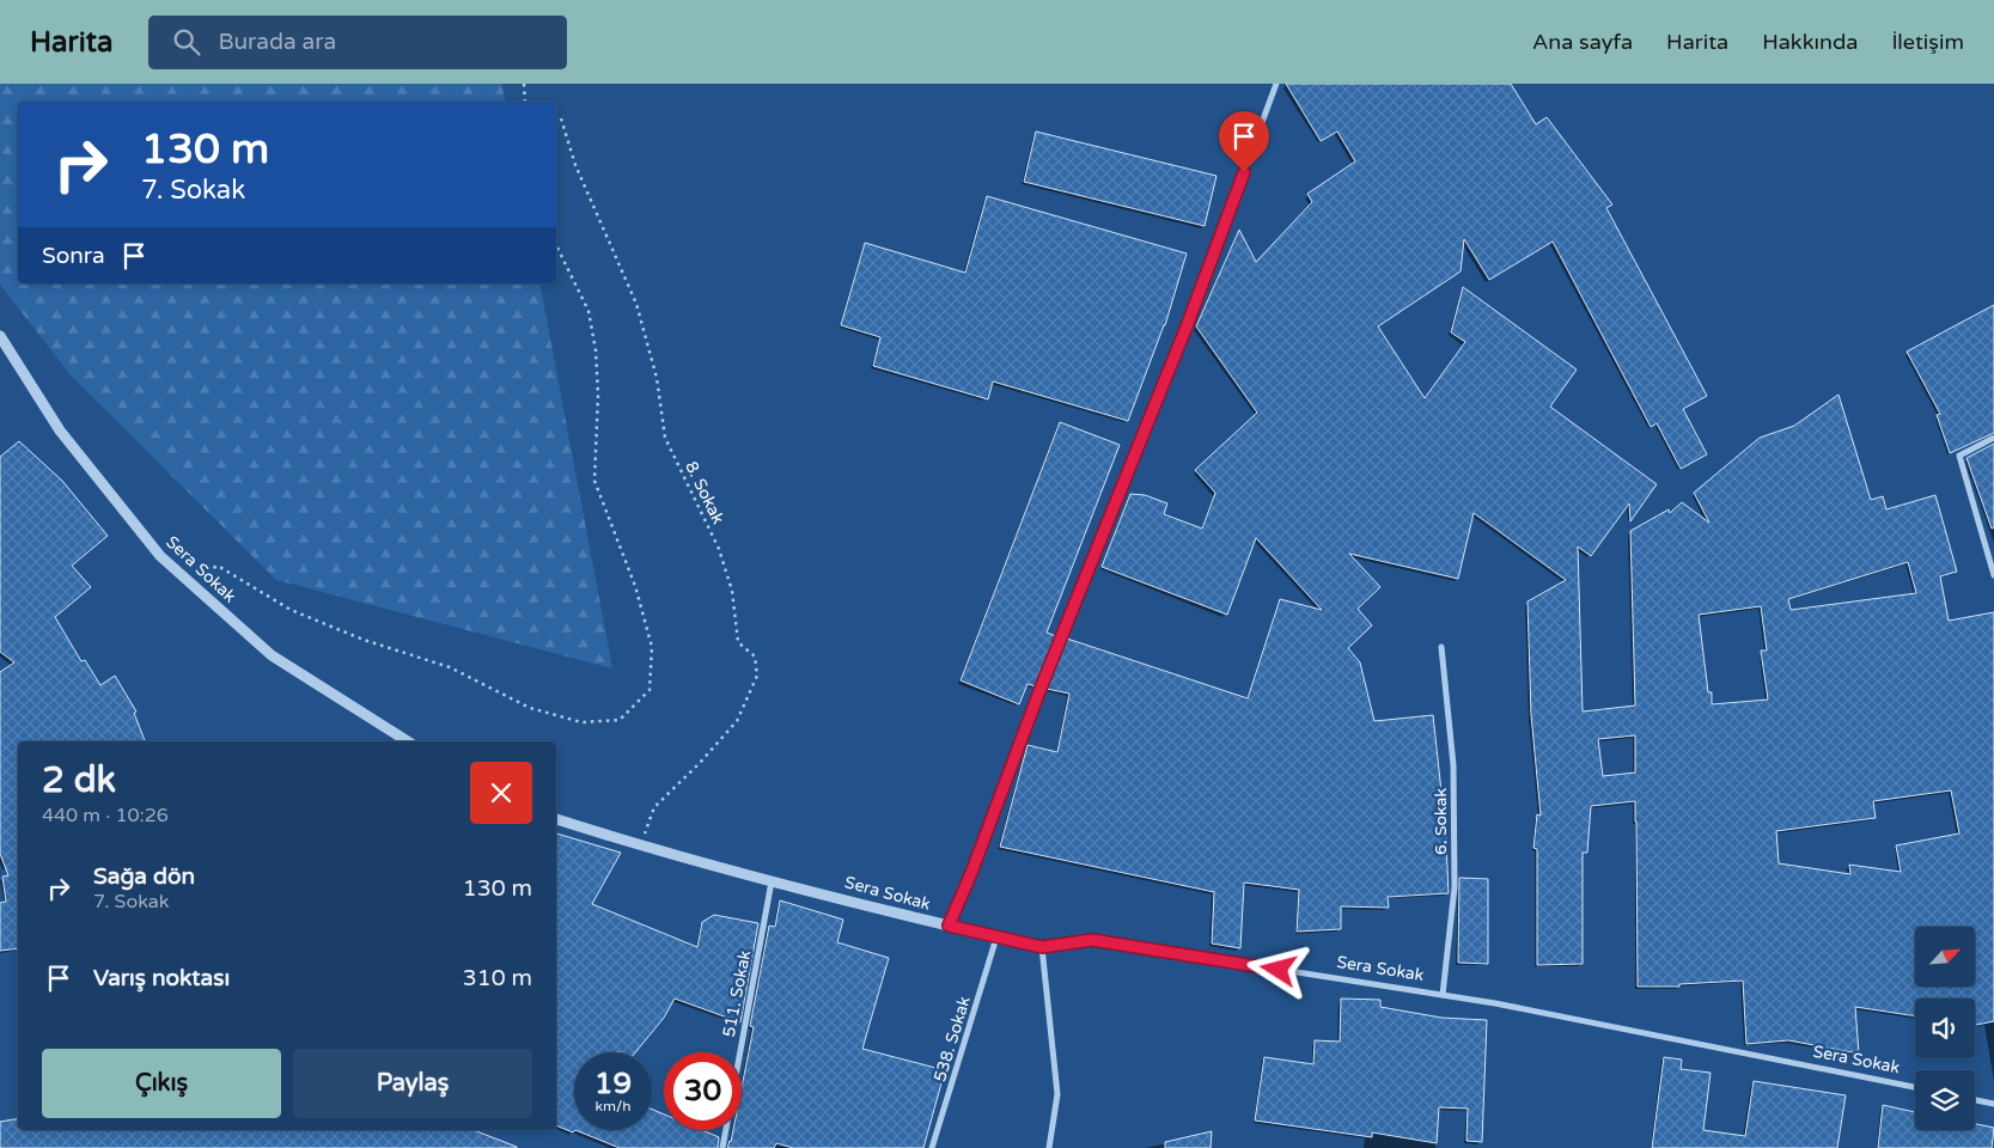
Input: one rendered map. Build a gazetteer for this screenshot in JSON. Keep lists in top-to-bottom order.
{
  "streets": {
    "street": [
      "Sera Sokak",
      "6. Sokak",
      "511. Sokak",
      "538. Sokak"
    ],
    "path": ["8. Sokak"]
  },
  "crossings": [
    ["8. Sokak", "Sera Sokak"],
    ["Sera Sokak", "6. Sokak"],
    ["Sera Sokak", "511. Sokak"],
    ["Sera Sokak", "538. Sokak"]
  ],
  "north": "top right",
  "page": {
    "header": "Harita",
    "search": "Burada ara",
    "nav": [
      "Ana sayfa",
      "Harita",
      "Hakkında",
      "İletişim"
    ],
    "turn": ["130 m", "7. Sokak"],
    "then": "Sonra",
    "heading": ["2 dk", "440 m · 10:26"],
    "list": [
      {
        "name": "Sağa dön",
        "note": "7. Sokak",
        "value": "130 m"
      },
      {
        "name": "Varış noktası",
        "value": "310 m"
      }
    ],
    "buttons": ["Çıkış", "Paylaş"],
    "speed": "19 km/h",
    "limit": "30"
  }
}
